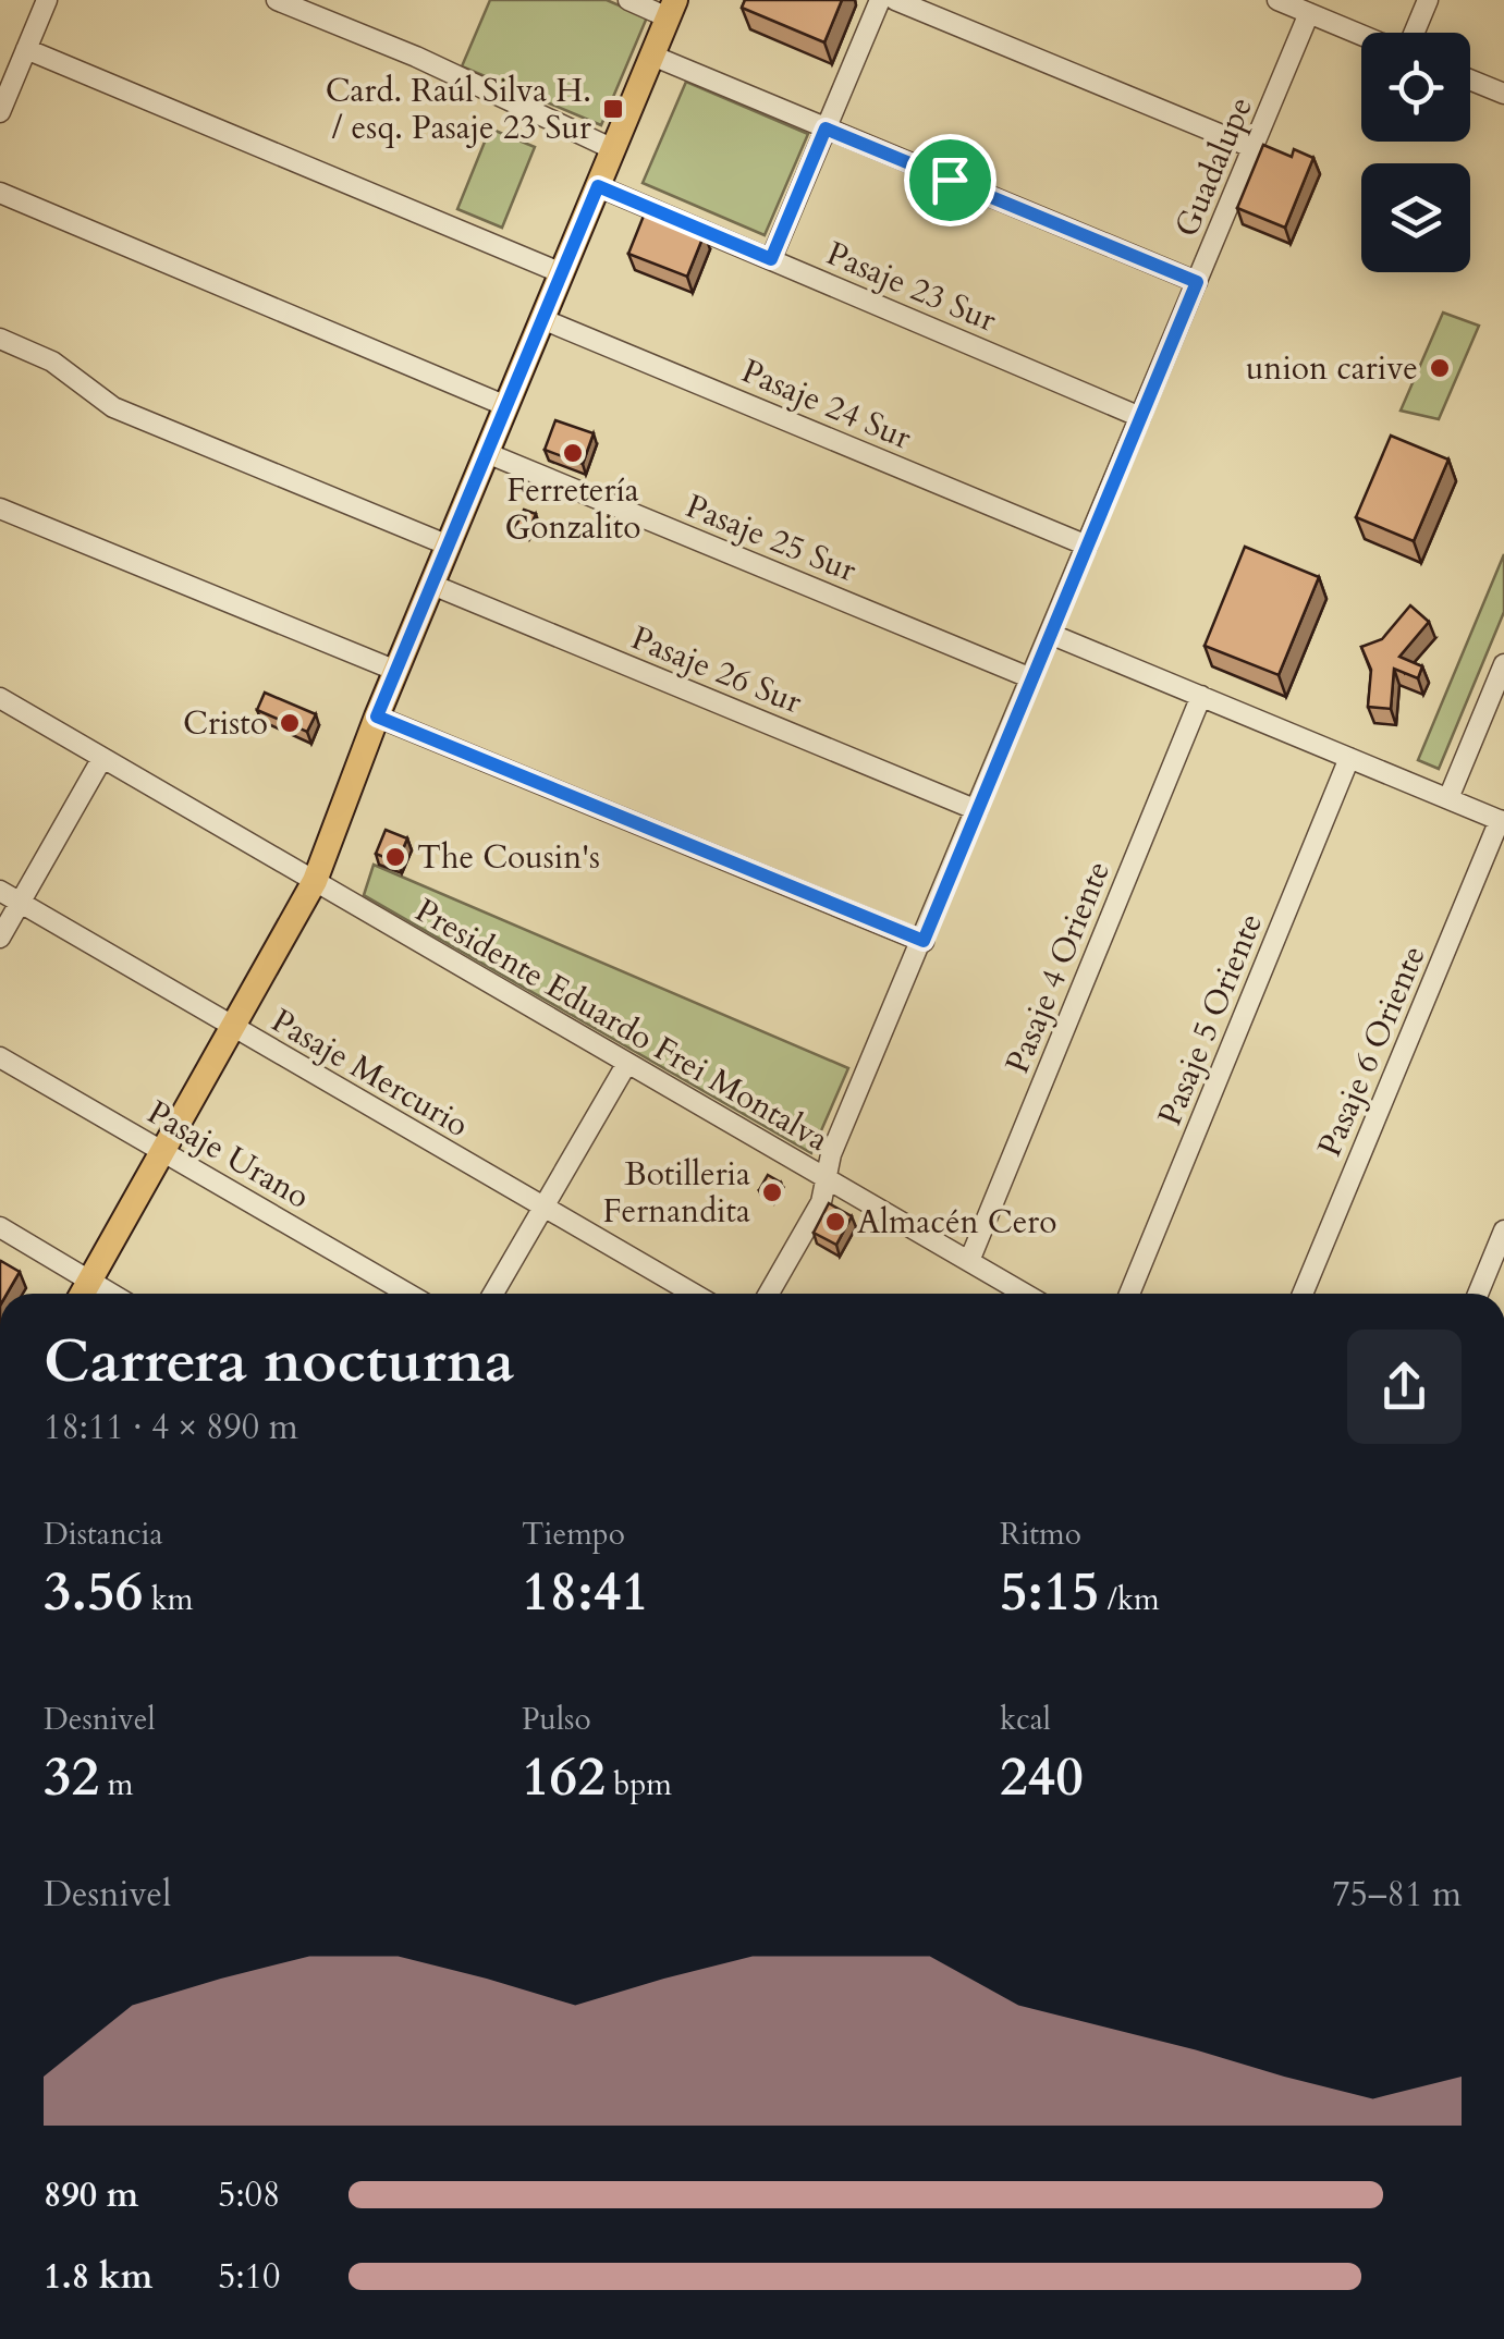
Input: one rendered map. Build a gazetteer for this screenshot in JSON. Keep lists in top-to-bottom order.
{
  "streets": {
    "street": [
      "Guadalupe",
      "Pasaje 23 Sur",
      "Pasaje 24 Sur",
      "Pasaje 25 Sur",
      "Pasaje 26 Sur",
      "Pasaje 4 Oriente",
      "Pasaje 5 Oriente",
      "Presidente Eduardo Frei Montalva",
      "Pasaje 6 Oriente",
      "Pasaje Mercurio",
      "Pasaje Urano"
    ]
  },
  "crossings": [
    ["Guadalupe", "Pasaje 23 Sur"],
    ["Guadalupe", "Pasaje 24 Sur"],
    ["Guadalupe", "Pasaje 25 Sur"],
    ["Guadalupe", "Pasaje 26 Sur"],
    ["Guadalupe", "Presidente Eduardo Frei Montalva"],
    ["Pasaje 4 Oriente", "Presidente Eduardo Frei Montalva"]
  ],
  "places": {
    "transit": ["Card. Raúl Silva H. / esq. Pasaje 23 Sur"],
    "other": [
      "union carive",
      "Ferretería Gonzalito",
      "Cristo",
      "The Cousin's",
      "Botilleria Fernandita",
      "Almacén Cero"
    ]
  },
  "page": {
    "heading": ["Carrera nocturna", "18:11 · 4 × 890 m"],
    "stats": [
      ["Distancia", "3.56 km"],
      ["Tiempo", "18:41"],
      ["Ritmo", "5:15 /km"],
      ["Desnivel", "32 m"],
      ["Pulso", "162 bpm"],
      ["kcal", "240"]
    ],
    "chart": ["Desnivel", "75–81 m"],
    "list": [
      {
        "name": "890 m",
        "note": "5:08"
      },
      {
        "name": "1.8 km",
        "note": "5:10"
      }
    ]
  }
}
